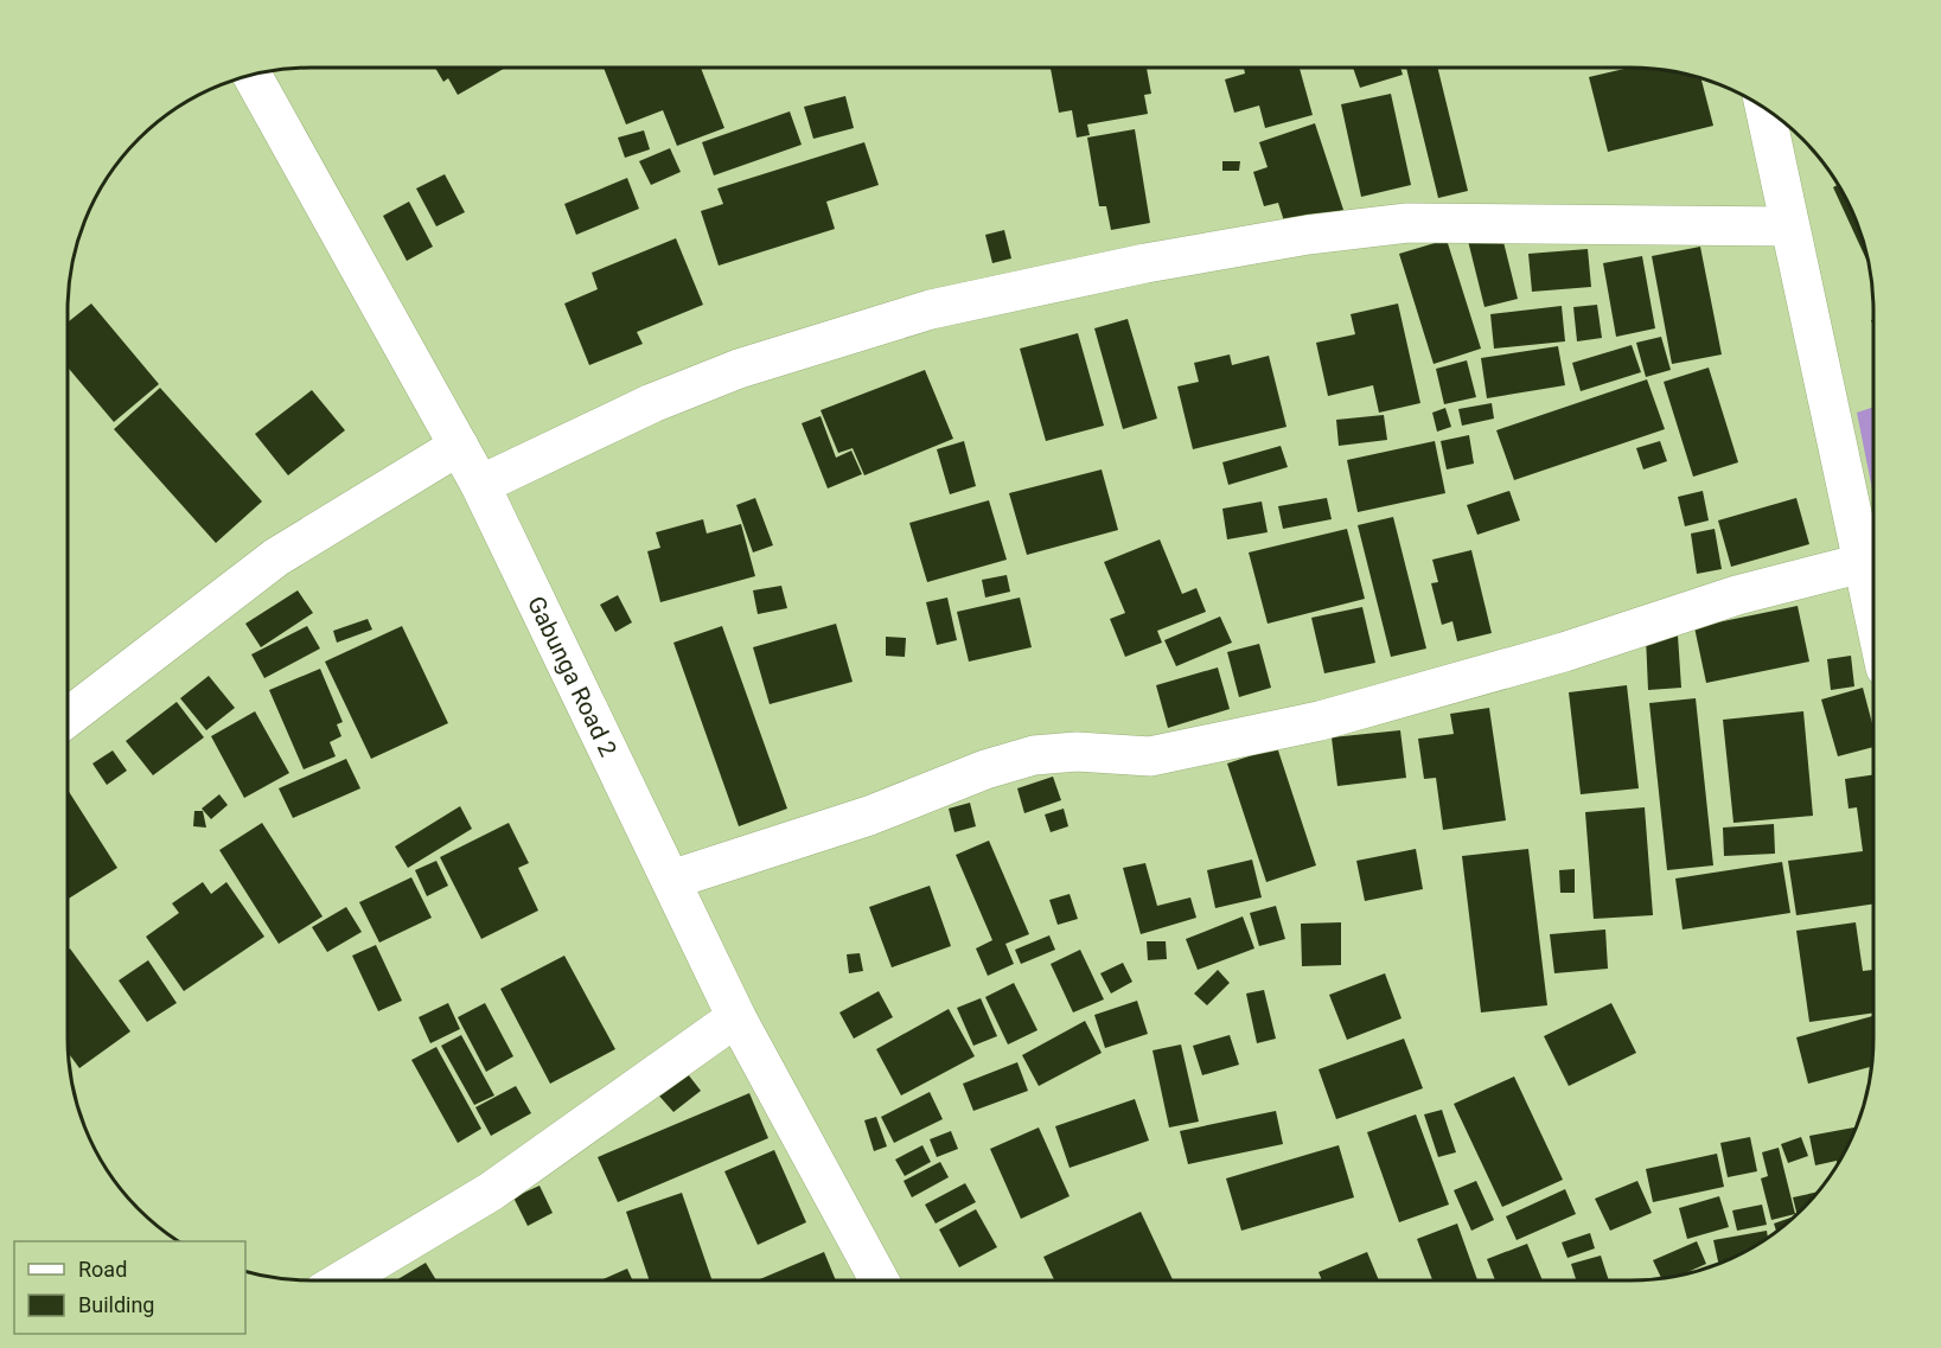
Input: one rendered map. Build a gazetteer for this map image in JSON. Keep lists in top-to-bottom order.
{
  "streets": {
    "street": ["Gabunga Road 2"]
  },
  "legend": ["Road", "Building"]
}
